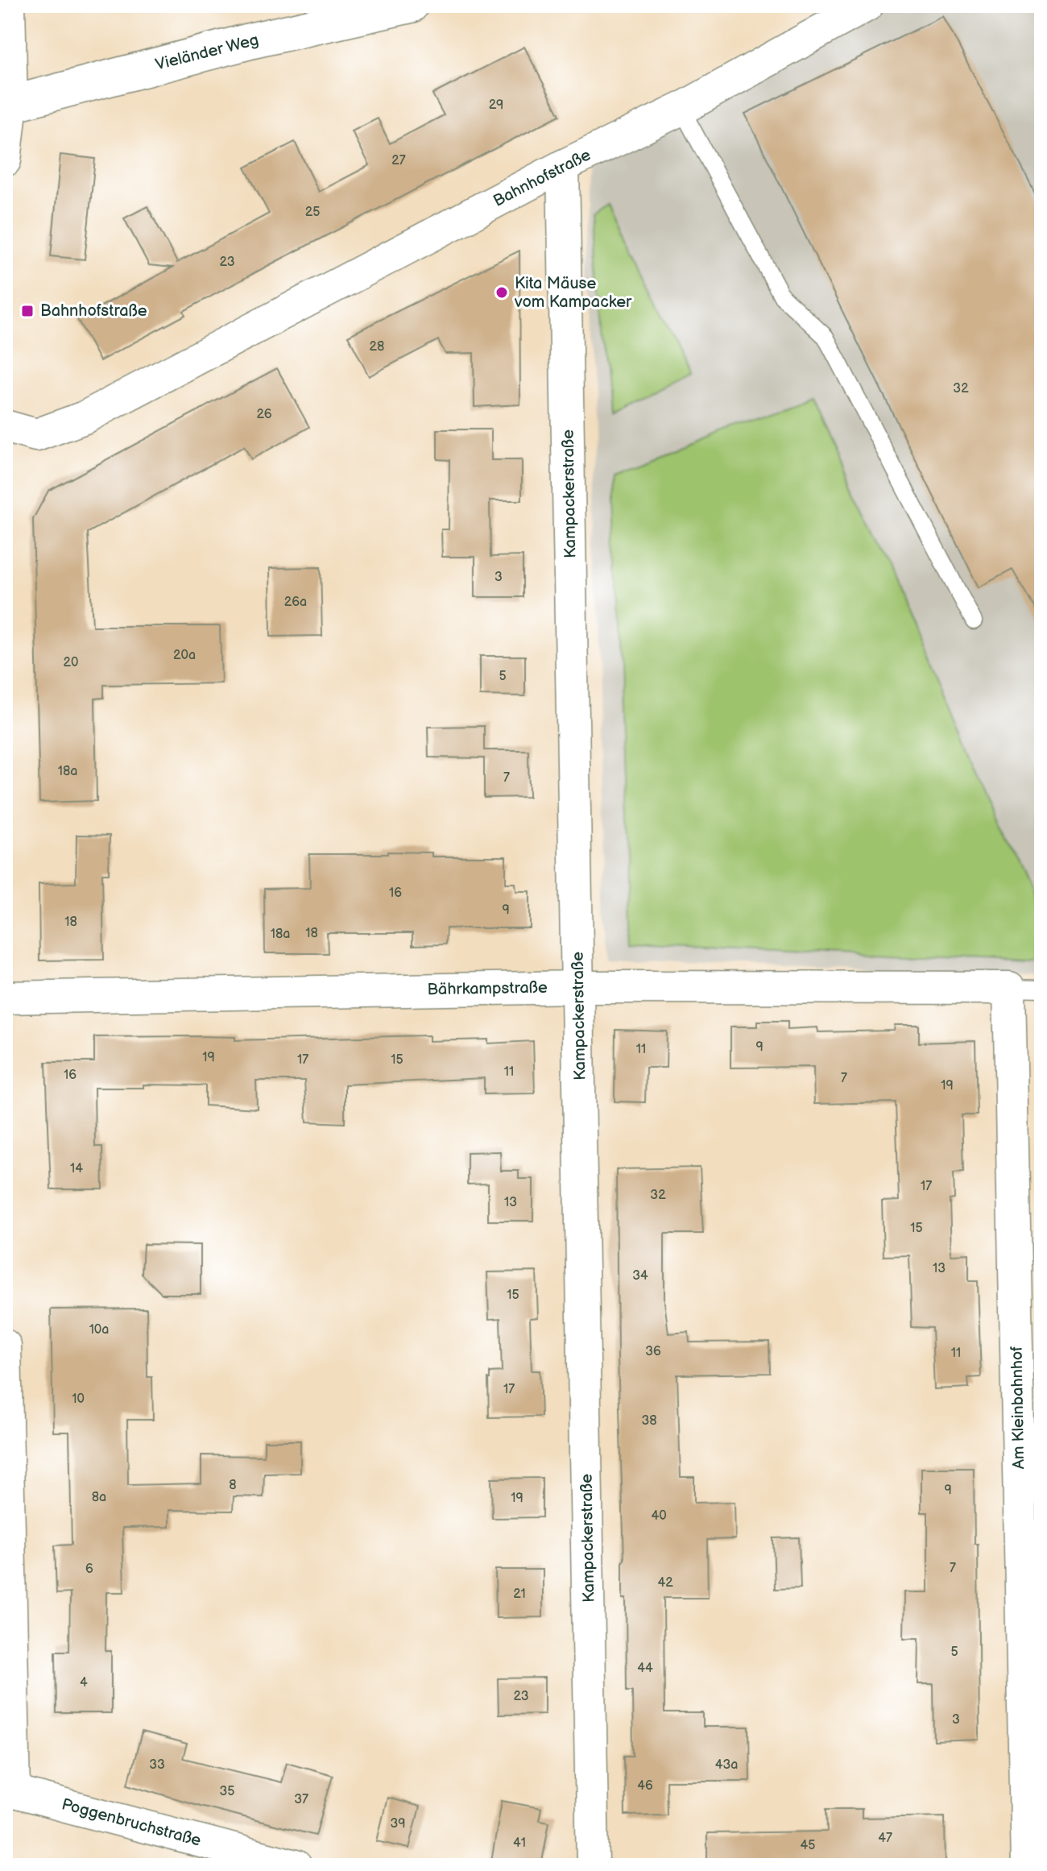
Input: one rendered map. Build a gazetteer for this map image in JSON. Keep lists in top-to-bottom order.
{
  "streets": {
    "street": [
      "Vieländer Weg",
      "Bahnhofstraße",
      "Kampackerstraße",
      "Bährkampstraße",
      "Am Kleinbahnhof",
      "Poggenbruchstraße"
    ]
  },
  "crossings": [
    ["Bahnhofstraße", "Kampackerstraße"],
    ["Kampackerstraße", "Bährkampstraße"],
    ["Bährkampstraße", "Am Kleinbahnhof"]
  ],
  "places": {
    "other": ["Kita Mäuse vom Kampacker"],
    "transit": ["Bahnhofstraße"]
  },
  "house_numbers": [
    "29",
    "27",
    "25",
    "23",
    "28",
    "32",
    "26",
    "3",
    "26a",
    "20a",
    "20",
    "5",
    "18a",
    "7",
    "16",
    "9",
    "18",
    "18",
    "18a",
    "9",
    "11",
    "19",
    "17",
    "15",
    "11",
    "16",
    "7",
    "19",
    "14",
    "17",
    "32",
    "13",
    "15",
    "13",
    "34",
    "15",
    "10a",
    "36",
    "11",
    "17",
    "10",
    "38",
    "8",
    "9",
    "8a",
    "19",
    "40",
    "7",
    "6",
    "42",
    "21",
    "5",
    "44",
    "4",
    "23",
    "3",
    "33",
    "43a",
    "46",
    "35",
    "37",
    "39",
    "47",
    "41",
    "45"
  ]
}
